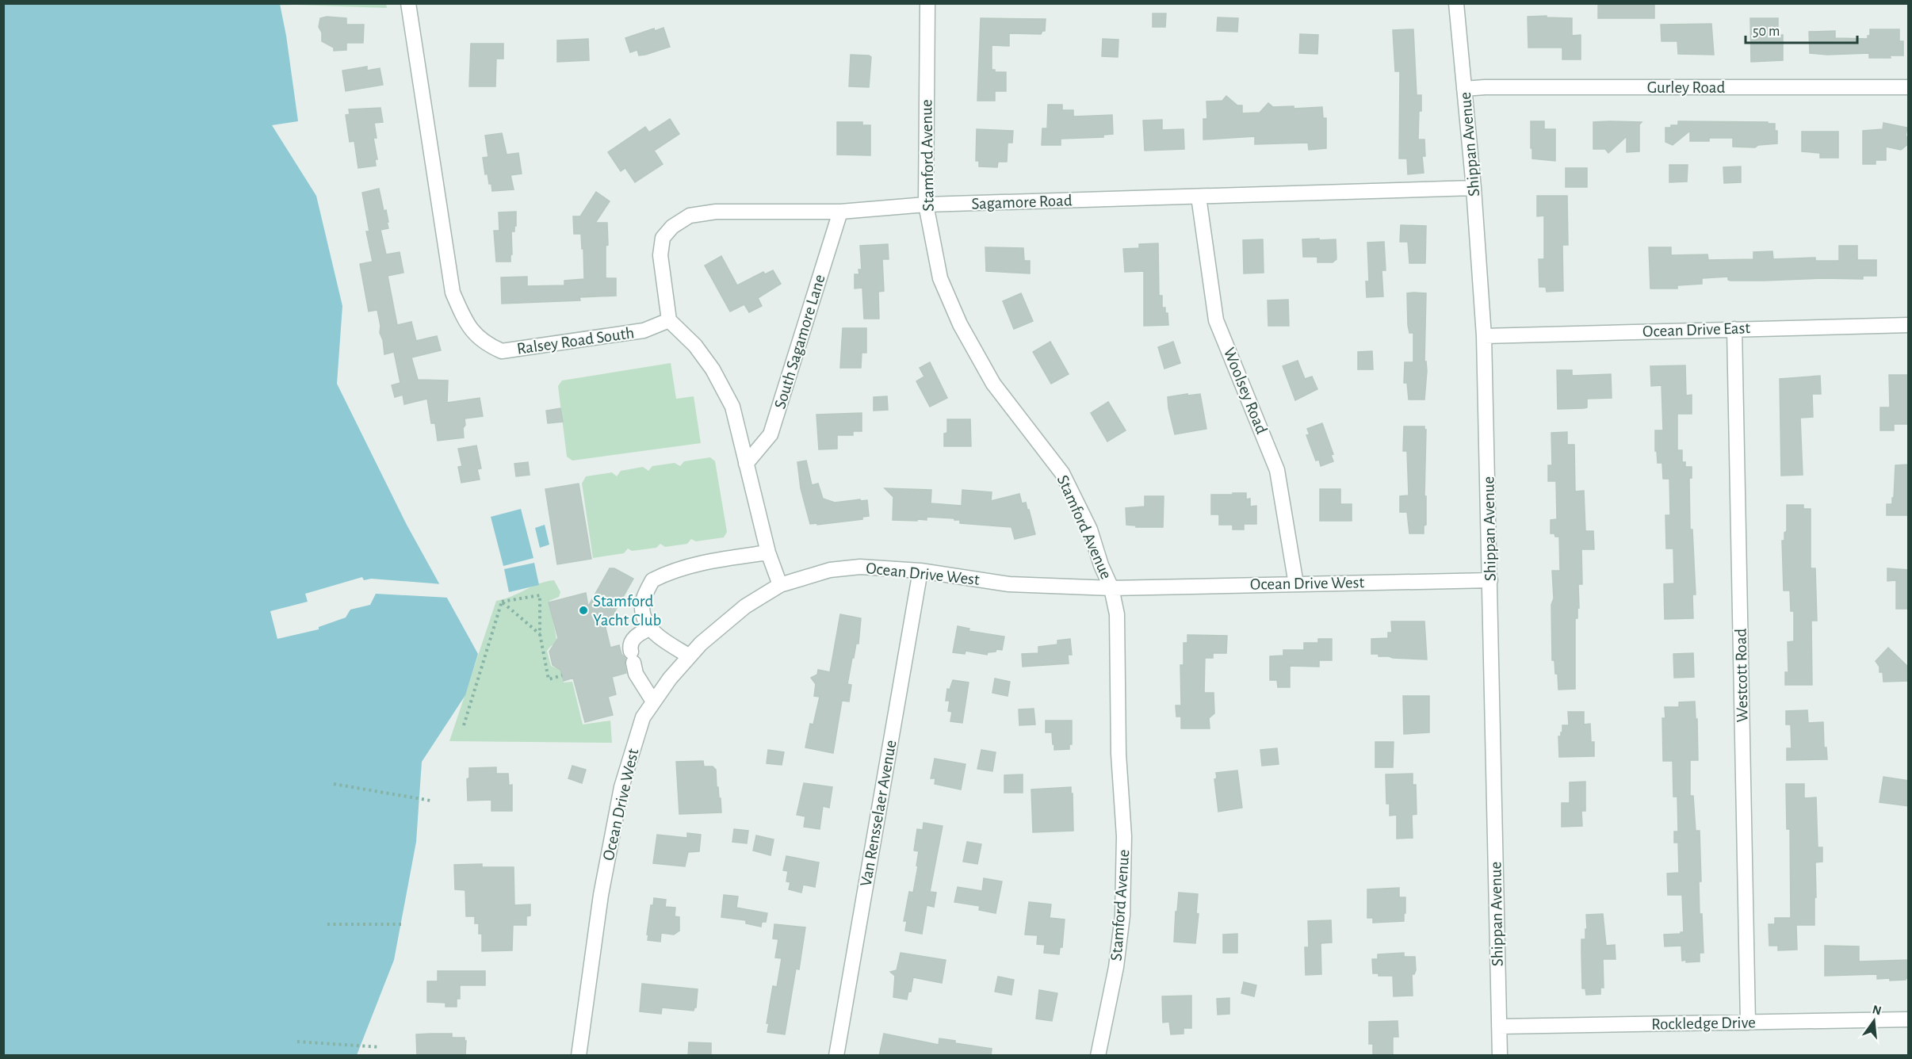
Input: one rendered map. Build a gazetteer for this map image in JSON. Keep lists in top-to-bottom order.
{
  "streets": {
    "street": [
      "Gurley Road",
      "Shippan Avenue",
      "Stamford Avenue",
      "Sagamore Road",
      "Ocean Drive East",
      "Ralsey Road South",
      "South Sagamore Lane",
      "Woolsey Road",
      "Ocean Drive West",
      "Westcott Road",
      "Van Rensselaer Avenue",
      "Rockledge Drive"
    ]
  },
  "crossings": [
    ["Gurley Road", "Shippan Avenue"],
    ["Shippan Avenue", "Sagamore Road"],
    ["Shippan Avenue", "Ocean Drive East"],
    ["Shippan Avenue", "Ocean Drive West"],
    ["Shippan Avenue", "Rockledge Drive"],
    ["Stamford Avenue", "Sagamore Road"],
    ["Stamford Avenue", "Ocean Drive West"],
    ["Sagamore Road", "Ralsey Road South"],
    ["Sagamore Road", "South Sagamore Lane"],
    ["Sagamore Road", "Woolsey Road"],
    ["Ocean Drive East", "Westcott Road"],
    ["Woolsey Road", "Ocean Drive West"],
    ["Ocean Drive West", "Van Rensselaer Avenue"],
    ["Westcott Road", "Rockledge Drive"]
  ],
  "places": ["Stamford Yacht Club"],
  "scale_bar": "50 m",
  "north": "top"
}
